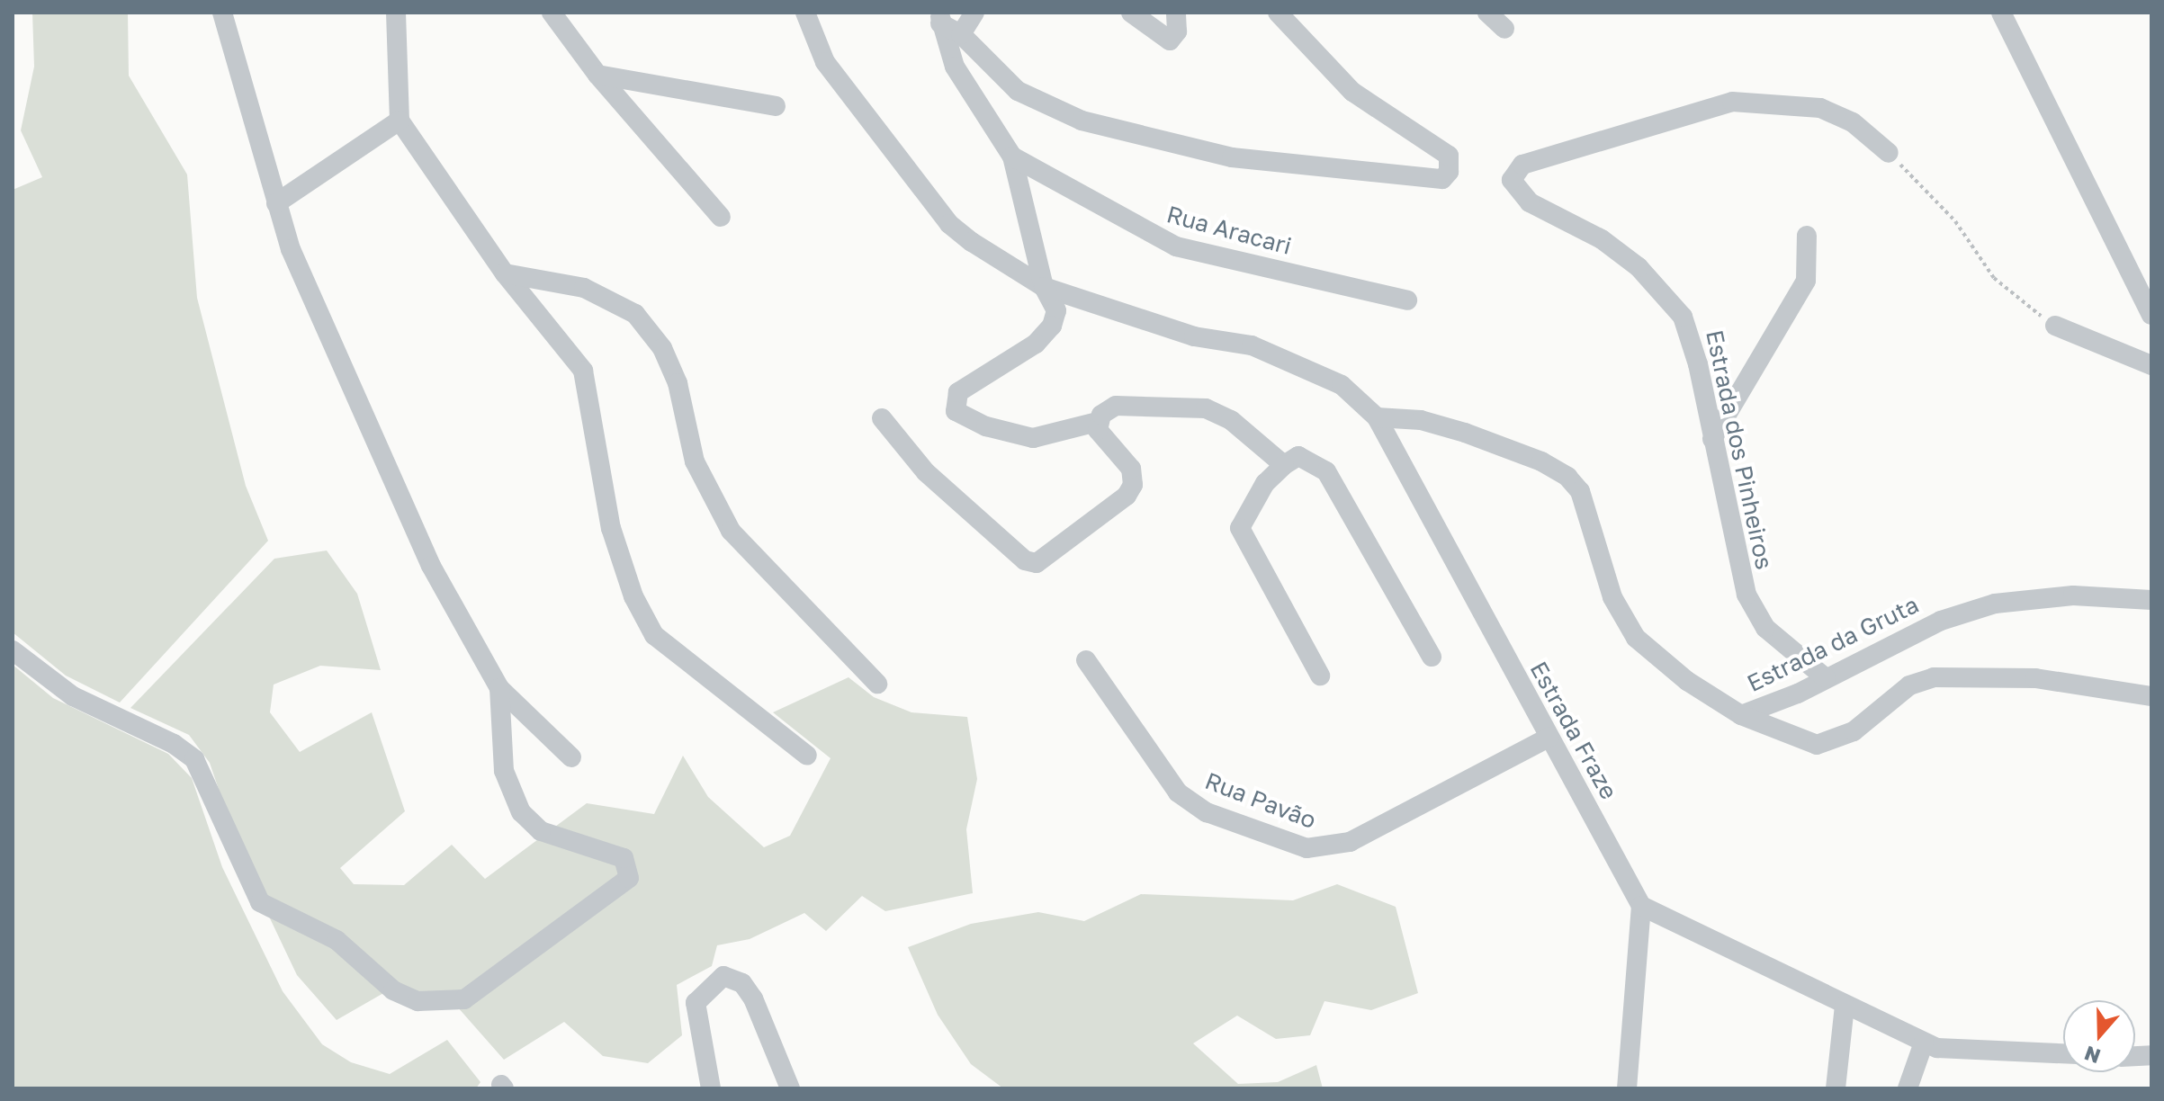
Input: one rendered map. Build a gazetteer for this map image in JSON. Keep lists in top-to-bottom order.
{
  "streets": {
    "street": [
      "Rua Aracari",
      "Estrada dos Pinheiros",
      "Estrada da Gruta",
      "Estrada Fraze",
      "Rua Pavão"
    ]
  },
  "crossings": [
    ["Estrada dos Pinheiros", "Estrada da Gruta"],
    ["Estrada da Gruta", "Estrada Fraze"],
    ["Estrada Fraze", "Rua Pavão"]
  ],
  "north": "bottom"
}
